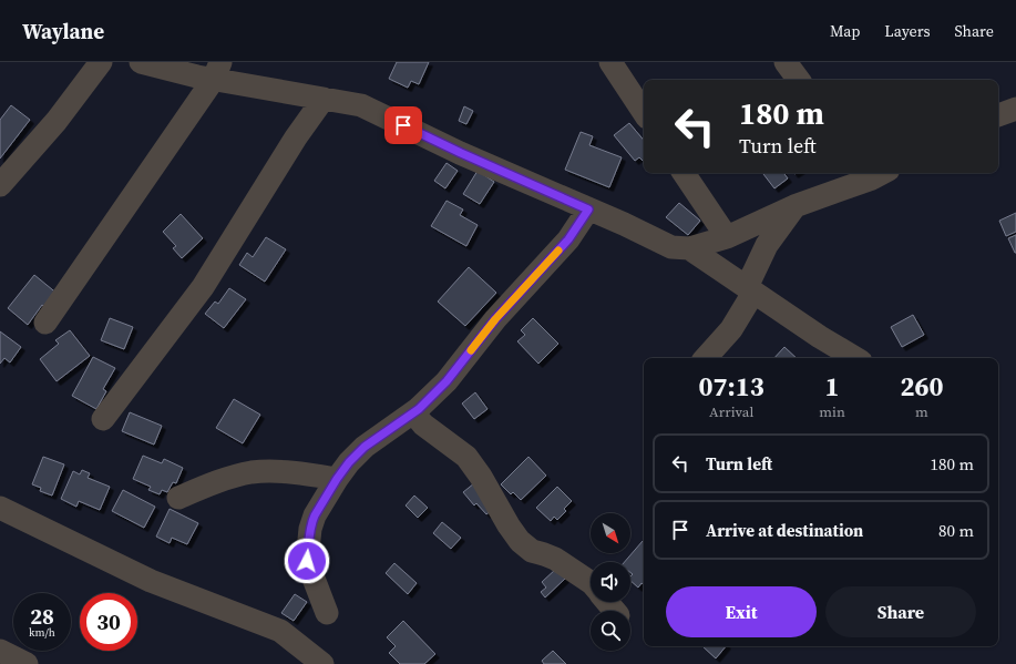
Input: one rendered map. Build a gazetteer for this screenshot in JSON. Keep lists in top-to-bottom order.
{
  "north": "bottom right",
  "page": {
    "header": "Waylane",
    "nav": ["Map", "Layers", "Share"],
    "turn": ["180 m", "Turn left"],
    "eta": [
      "07:13",
      "Arrival",
      "1",
      "min",
      "260",
      "m"
    ],
    "list": [
      {
        "name": "Turn left",
        "value": "180 m"
      },
      {
        "name": "Arrive at destination",
        "value": "80 m"
      }
    ],
    "buttons": ["Exit", "Share"],
    "speed": "28 km/h",
    "limit": "30"
  }
}
